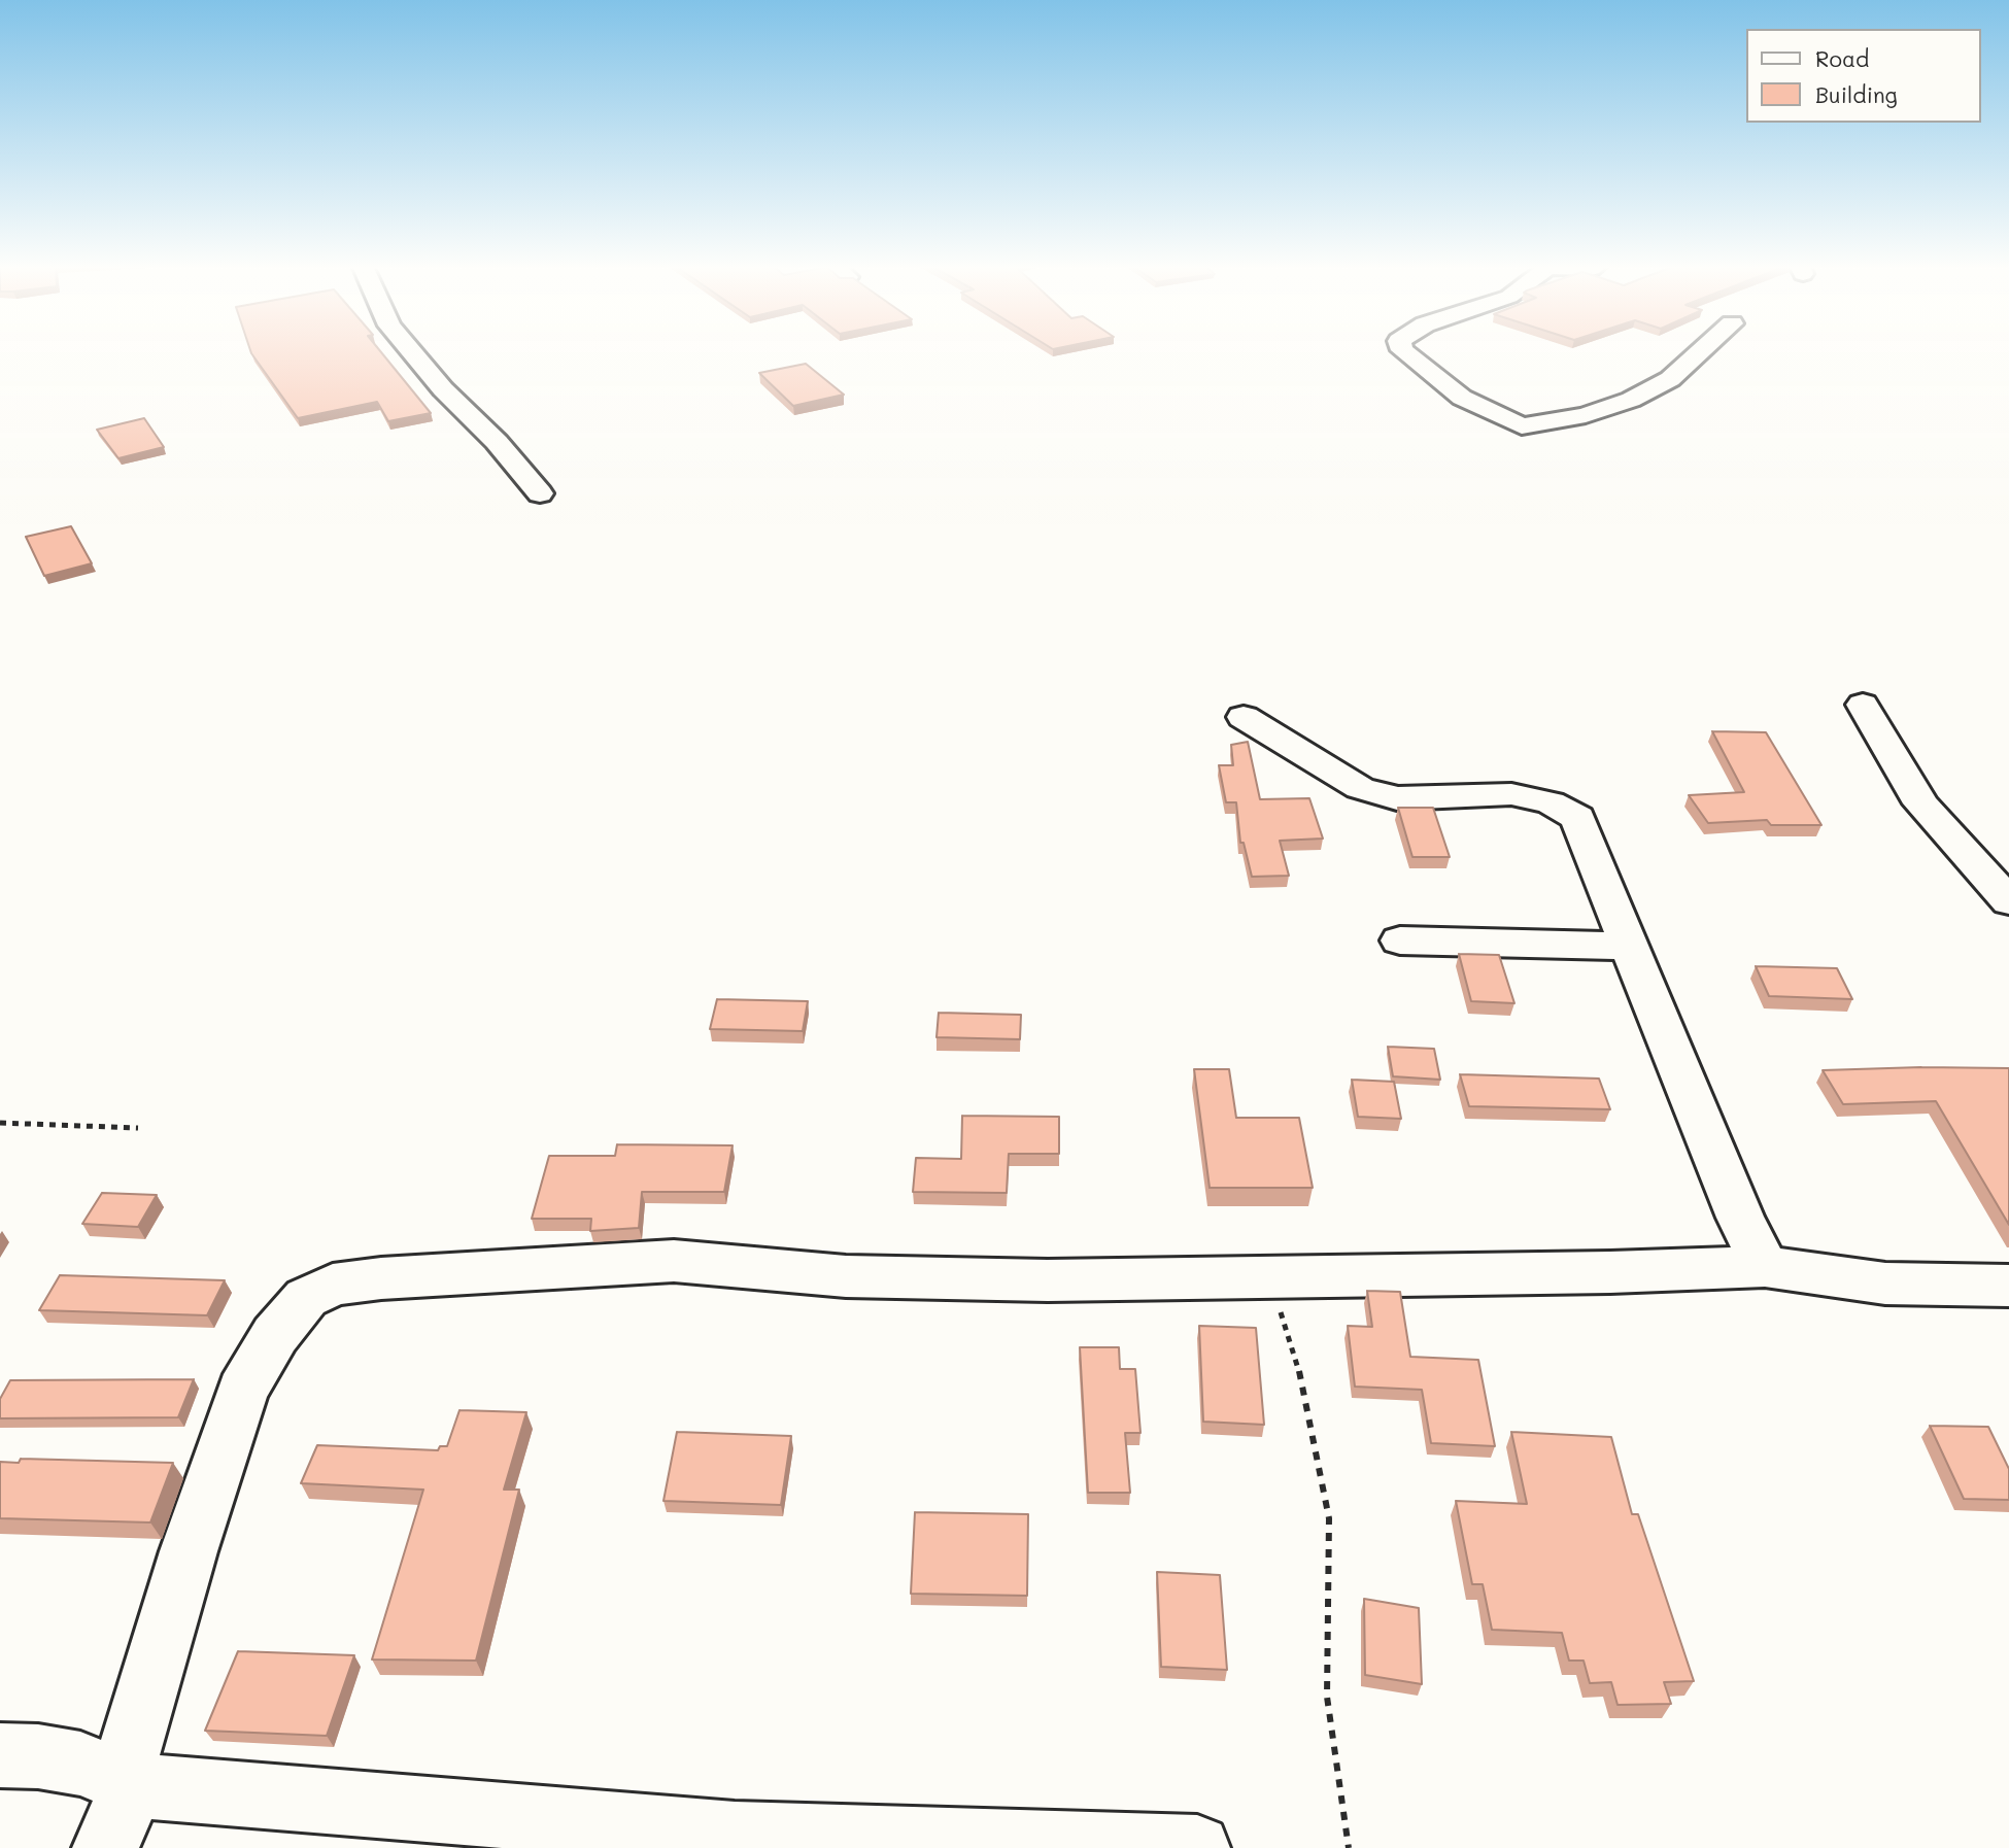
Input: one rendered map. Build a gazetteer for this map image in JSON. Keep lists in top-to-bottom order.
{
  "legend": ["Road", "Building"]
}
